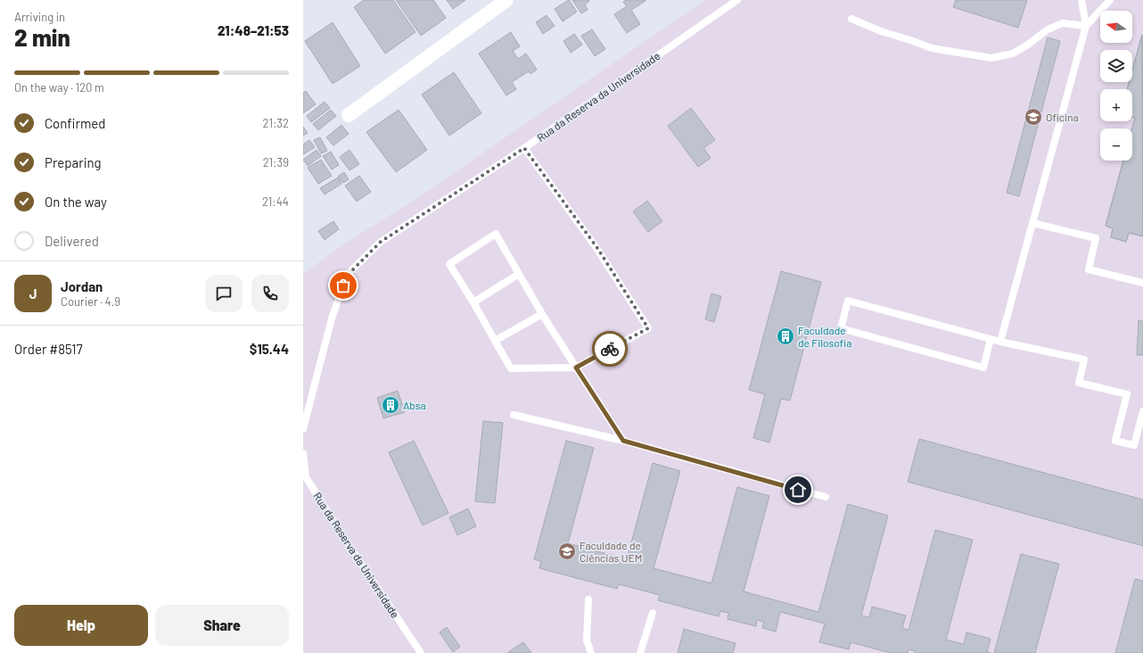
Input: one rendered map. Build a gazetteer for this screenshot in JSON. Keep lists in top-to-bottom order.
{
  "streets": {
    "lane": ["Rua da Reserva da Universidade"]
  },
  "places": {
    "school or university": ["Oficina", "Faculdade de Ciências UEM"],
    "building": ["Faculdade de Filosofia", "Absa"]
  },
  "north": "left",
  "page": {
    "heading": ["2 min", "Arriving in", "21:48–21:53"],
    "panel": [
      "Jordan",
      "Courier · 4.9",
      "Order #8517",
      "$15.44"
    ],
    "map_buttons": ["+", "−"],
    "bar": "On the way · 120 m",
    "list": [
      ["Confirmed", "21:32"],
      ["Preparing", "21:39"],
      ["On the way", "21:44"],
      "Delivered"
    ],
    "round": "J",
    "buttons": ["Help", "Share"]
  }
}
